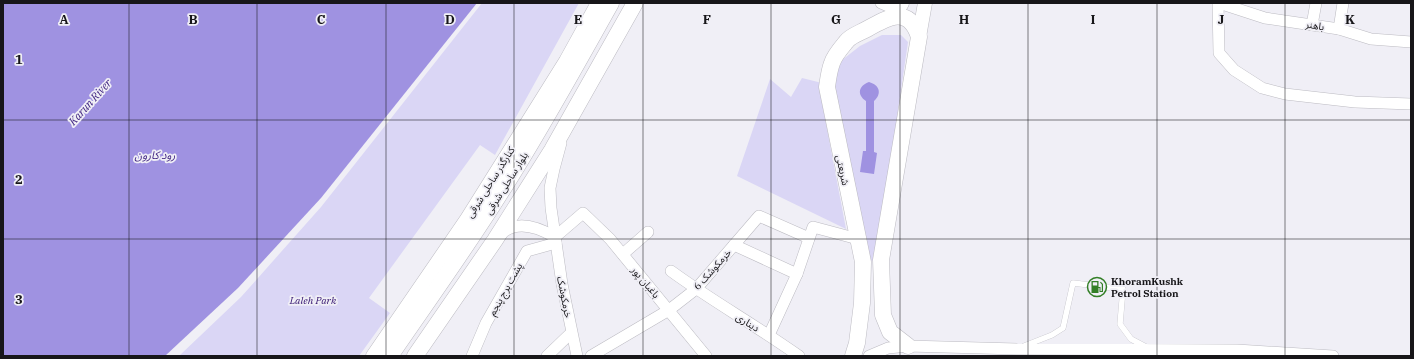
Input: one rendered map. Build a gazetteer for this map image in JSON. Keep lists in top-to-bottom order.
{
  "streets": {
    "main road": ["شریعتی", "بلوار ساحلی شرقی"],
    "street": [
      "باهنر",
      "کنارگذر ساحلی شرقی",
      "خرمکوشک 6",
      "باغبان پور",
      "پشت برج پنجم",
      "خرمکوشک",
      "دیناری"
    ]
  },
  "crossings": [
    ["کنارگذر ساحلی شرقی", "بلوار ساحلی شرقی"],
    ["بلوار ساحلی شرقی", "خرمکوشک"],
    ["خرمکوشک 6", "باغبان پور"],
    ["خرمکوشک 6", "دیناری"],
    ["باغبان پور", "پشت برج پنجم"],
    ["باغبان پور", "خرمکوشک"],
    ["پشت برج پنجم", "خرمکوشک"]
  ],
  "water": ["Karun River", "رود کارون"],
  "parks": ["Laleh Park"],
  "places": {
    "fuel station": ["KhoramKushk Petrol Station"]
  },
  "grid": {
    "columns": [
      "A",
      "B",
      "C",
      "D",
      "E",
      "F",
      "G",
      "H",
      "I",
      "J",
      "K"
    ],
    "rows": ["1", "2", "3"]
  }
}
